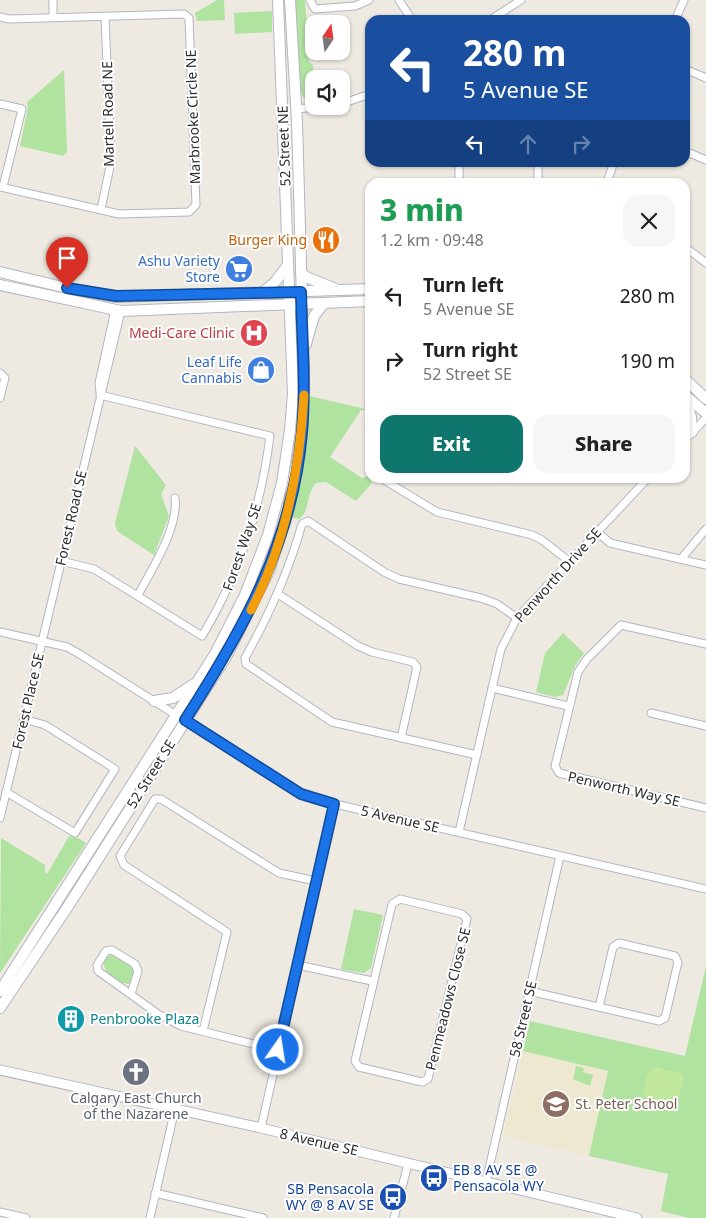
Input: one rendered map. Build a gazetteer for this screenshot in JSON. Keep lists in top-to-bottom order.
{
  "streets": {
    "main road": ["52 Street NE", "52 Street SE"],
    "street": [
      "Martell Road NE",
      "Marbrooke Circle NE",
      "Forest Road SE",
      "Forest Way SE",
      "Penworth Drive SE",
      "Forest Place SE",
      "Penworth Way SE",
      "5 Avenue SE",
      "Penmeadows Close SE",
      "58 Street SE",
      "8 Avenue SE"
    ]
  },
  "crossings": [
    ["Martell Road NE", "Marbrooke Circle NE"],
    ["52 Street NE", "52 Street SE"],
    ["Forest Road SE", "Forest Way SE"],
    ["Forest Road SE", "Forest Place SE"],
    ["Forest Road SE", "5 Avenue SE"],
    ["Penworth Drive SE", "5 Avenue SE"],
    ["Forest Place SE", "5 Avenue SE"],
    ["52 Street SE", "5 Avenue SE"],
    ["5 Avenue SE", "58 Street SE"],
    ["58 Street SE", "8 Avenue SE"]
  ],
  "places": {
    "restaurant": ["Burger King"],
    "supermarket": ["Ashu Variety Store"],
    "hospital": ["Medi-Care Clinic"],
    "shop": ["Leaf Life Cannabis"],
    "building": ["Penbrooke Plaza"],
    "church": ["Calgary East Church of the Nazarene"],
    "school or university": ["St. Peter School"],
    "bus stop": ["EB 8 AV SE @ Pensacola WY", "SB Pensacola WY @ 8 AV SE"]
  },
  "north": "top",
  "page": {
    "turn": ["280 m", "5 Avenue SE"],
    "heading": ["3 min", "1.2 km · 09:48"],
    "list": [
      {
        "name": "Turn left",
        "note": "5 Avenue SE",
        "value": "280 m"
      },
      {
        "name": "Turn right",
        "note": "52 Street SE",
        "value": "190 m"
      }
    ],
    "buttons": ["Exit", "Share"]
  }
}
